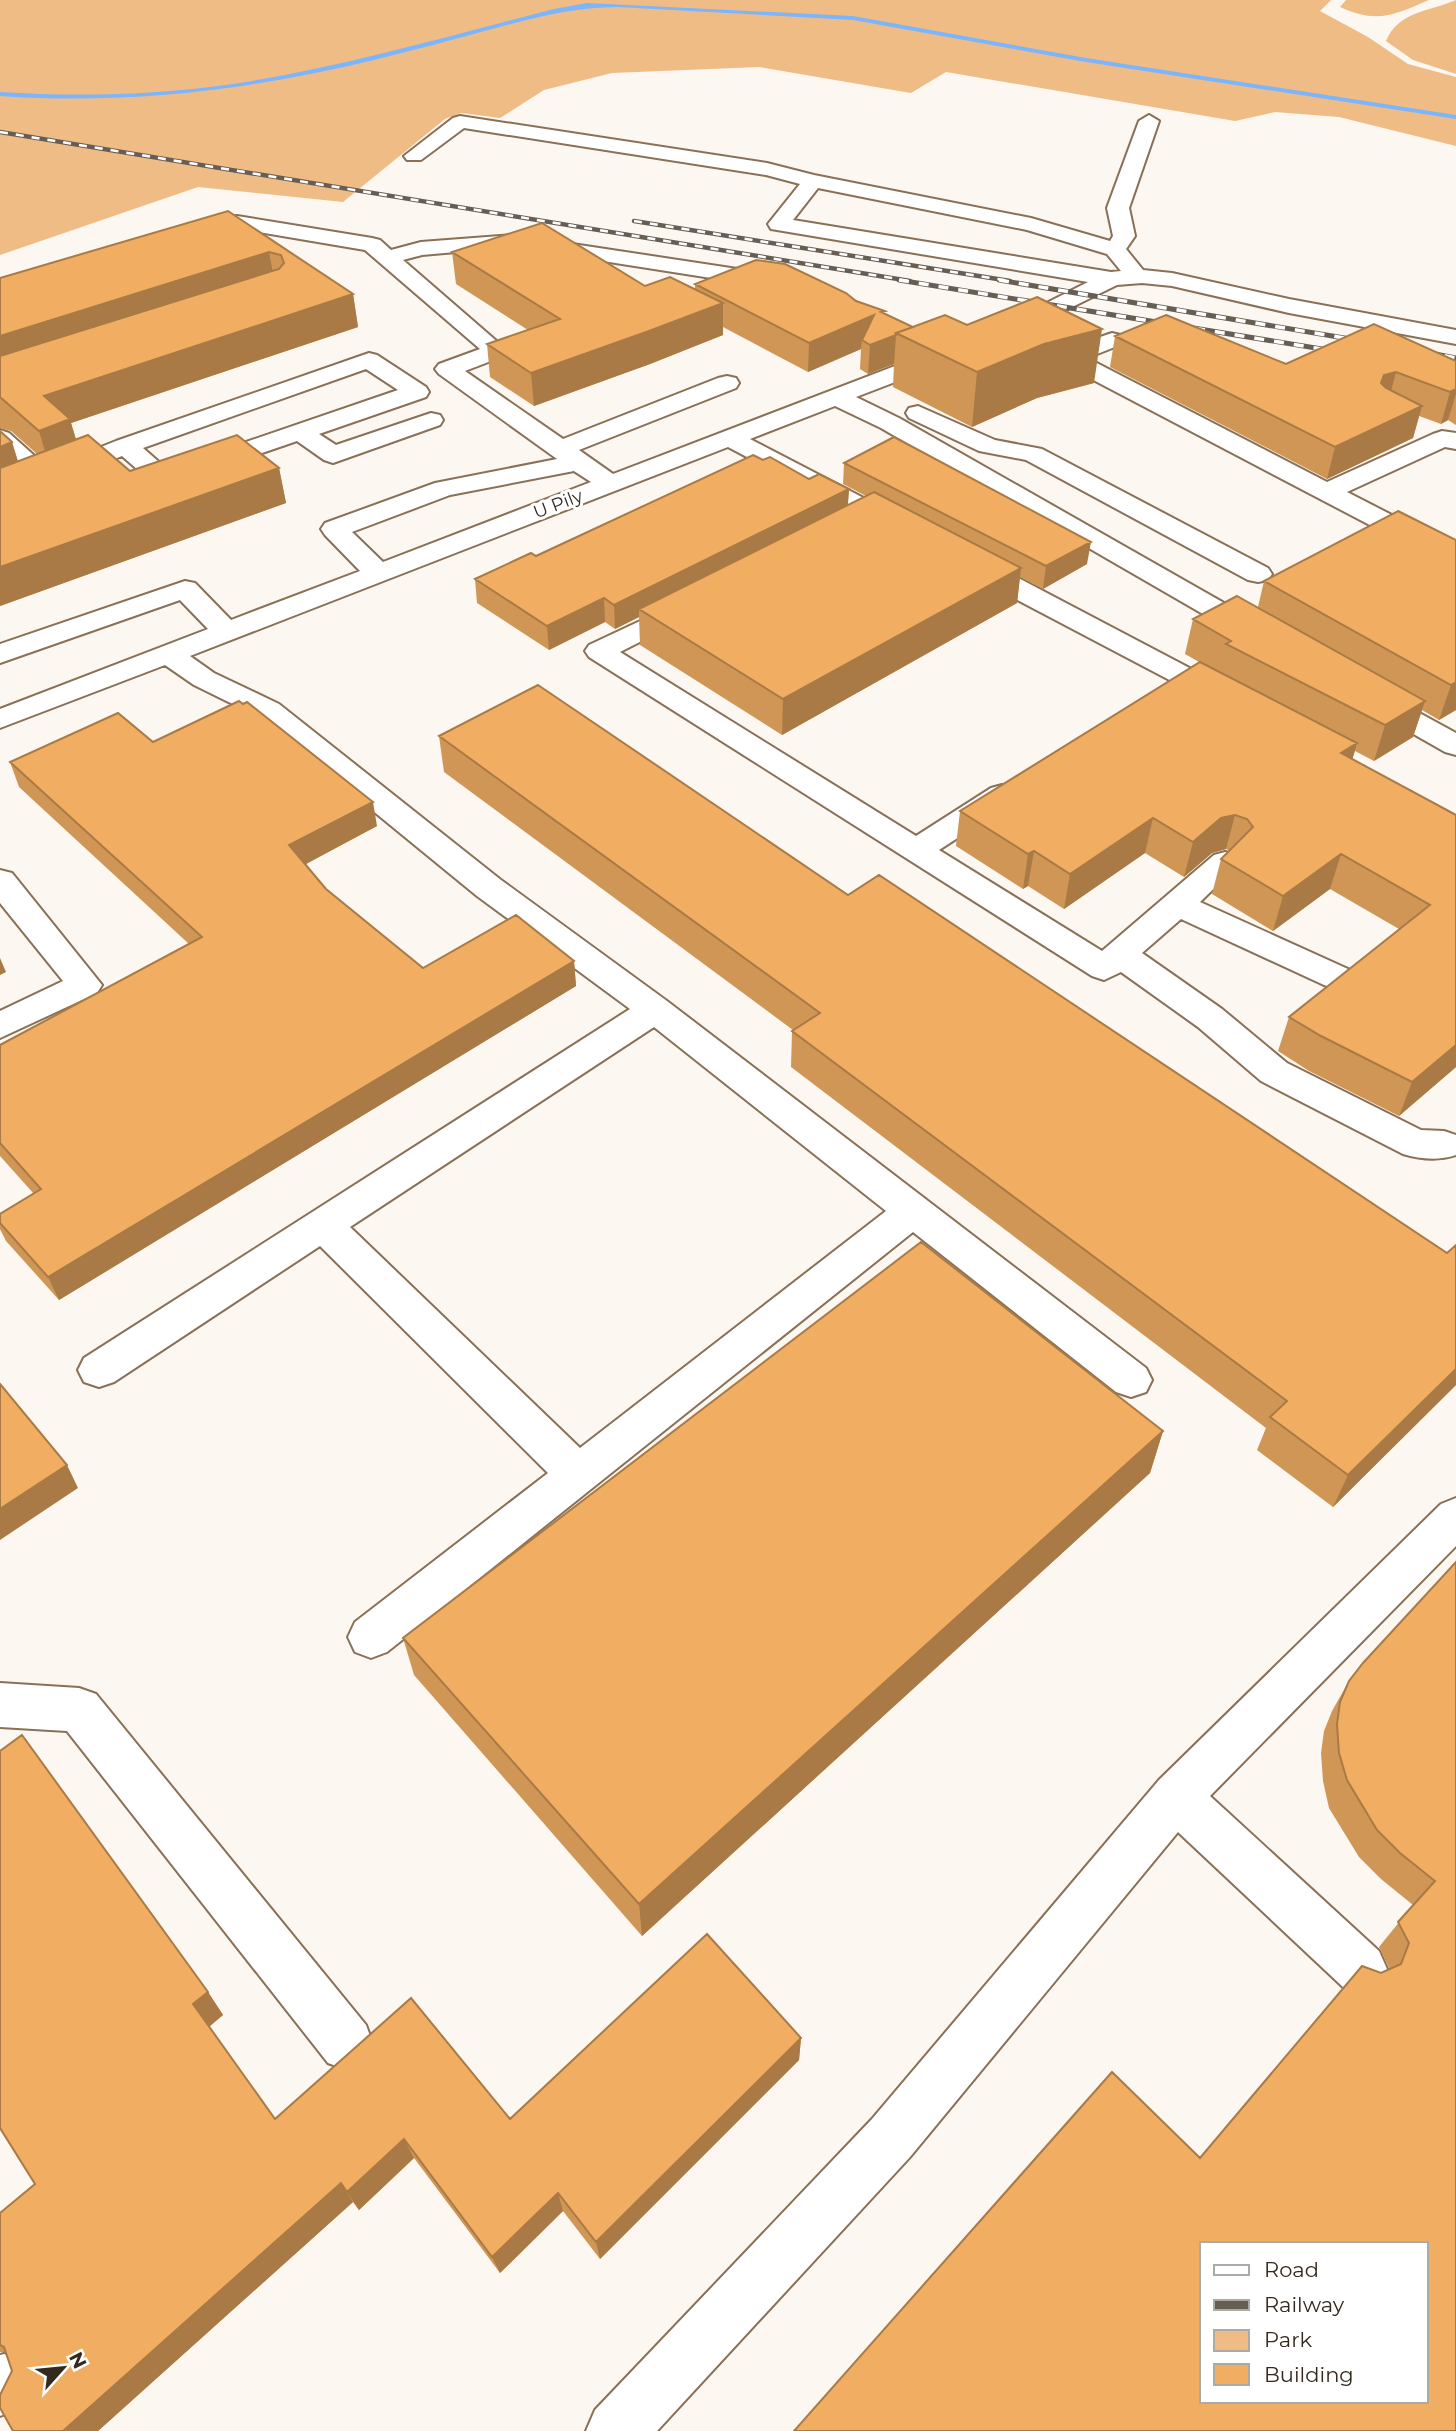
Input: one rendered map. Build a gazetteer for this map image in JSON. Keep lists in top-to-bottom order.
{
  "streets": {
    "street": ["U Pily"]
  },
  "legend": [
    "Road",
    "Railway",
    "Park",
    "Building"
  ],
  "north": "top right"
}
